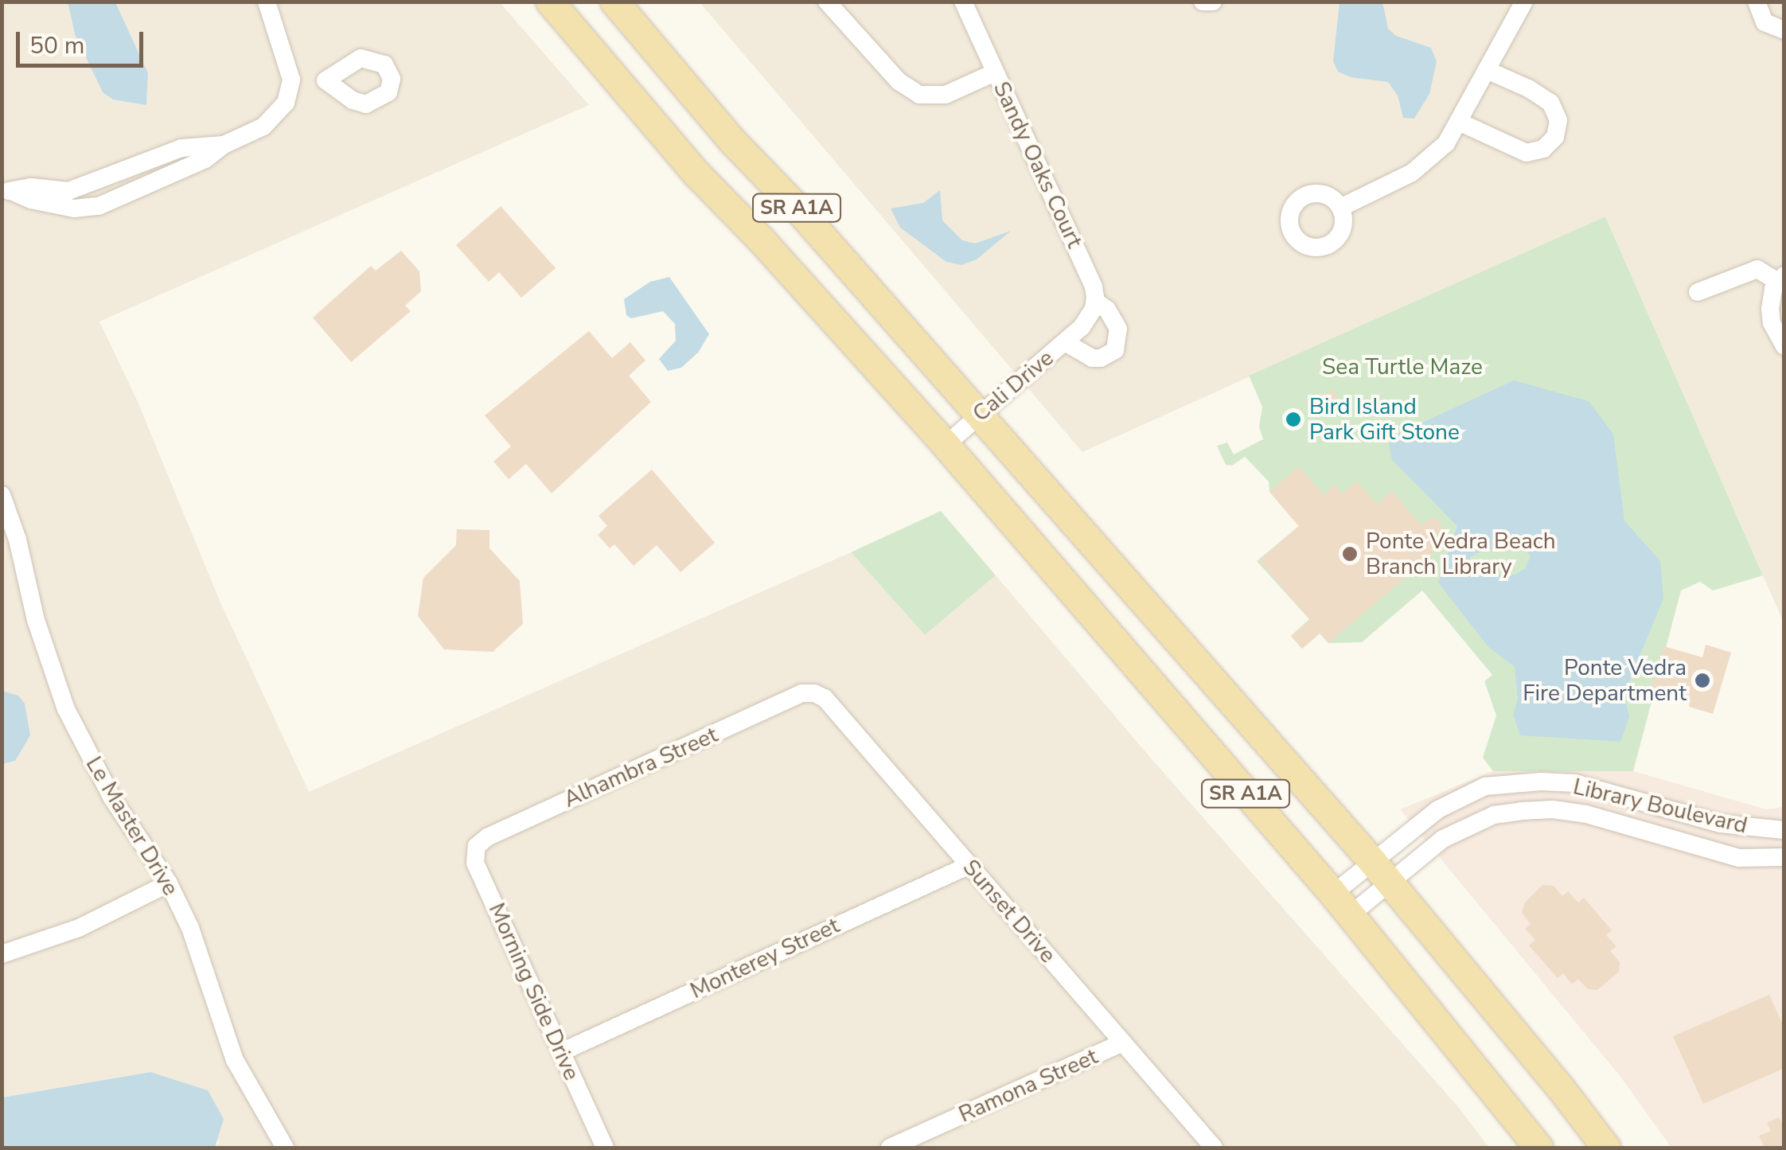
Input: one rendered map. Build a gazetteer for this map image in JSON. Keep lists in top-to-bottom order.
{
  "streets": {
    "main road": ["SR A1A"],
    "street": [
      "Sandy Oaks Court",
      "Cali Drive",
      "Alhambra Street",
      "Library Boulevard",
      "Le Master Drive",
      "Sunset Drive",
      "Monterey Street",
      "Morning Side Drive",
      "Ramona Street"
    ]
  },
  "crossings": [
    ["Sandy Oaks Court", "Cali Drive"],
    ["SR A1A", "Cali Drive"],
    ["SR A1A", "Library Boulevard"],
    ["Alhambra Street", "Sunset Drive"],
    ["Alhambra Street", "Morning Side Drive"],
    ["Sunset Drive", "Monterey Street"],
    ["Sunset Drive", "Ramona Street"],
    ["Monterey Street", "Morning Side Drive"]
  ],
  "parks": ["Sea Turtle Maze"],
  "places": ["Bird Island Park Gift Stone", "Ponte Vedra Beach Branch Library", "Ponte Vedra Fire Department"],
  "scale_bar": "50 m"
}
